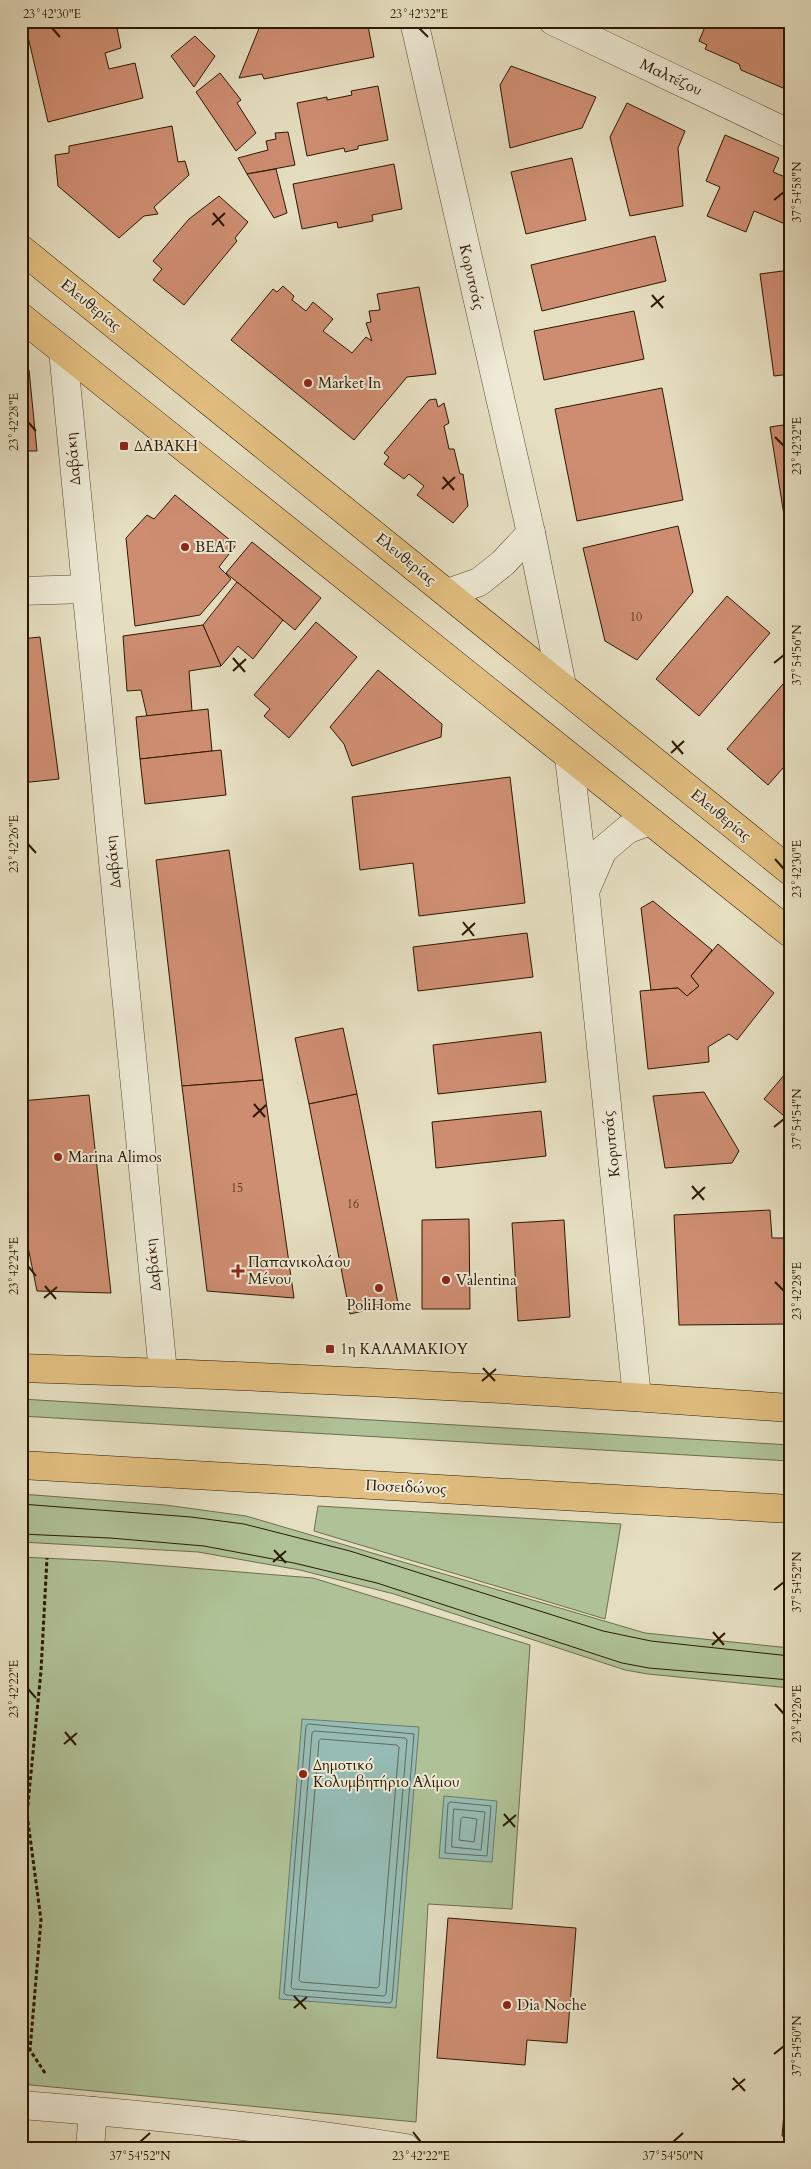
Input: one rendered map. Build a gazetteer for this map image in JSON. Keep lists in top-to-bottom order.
{
  "streets": {
    "main road": ["Ελευθερίας", "Ποσειδώνος"],
    "street": ["Μαλτέζου", "Κορυτσάς", "Δαβάκη"]
  },
  "crossings": [
    ["Κορυτσάς", "Ελευθερίας"]
  ],
  "places": {
    "other": [
      "Market In",
      "ΒΕΑΤ",
      "Marina Alimos",
      "Valentina",
      "PoliHome",
      "Δημοτικό Κολυμβητήριο Αλίμου",
      "Dia Noche"
    ],
    "transit": ["ΔΑΒΑΚΗ", "1η ΚΑΛΑΜΑΚΙΟΥ"],
    "health": ["Παπανικολάου Μένου"]
  },
  "house_numbers": ["10", "15", "16"],
  "coordinates": [
    "23°42'30\"E",
    "23°42'32\"E",
    "37°54'58\"N",
    "23°42'28\"E",
    "37°54'56\"N",
    "23°42'26\"E",
    "37°54'54\"N",
    "23°42'24\"E",
    "37°54'52\"N",
    "23°42'22\"E",
    "37°54'50\"N"
  ]
}
